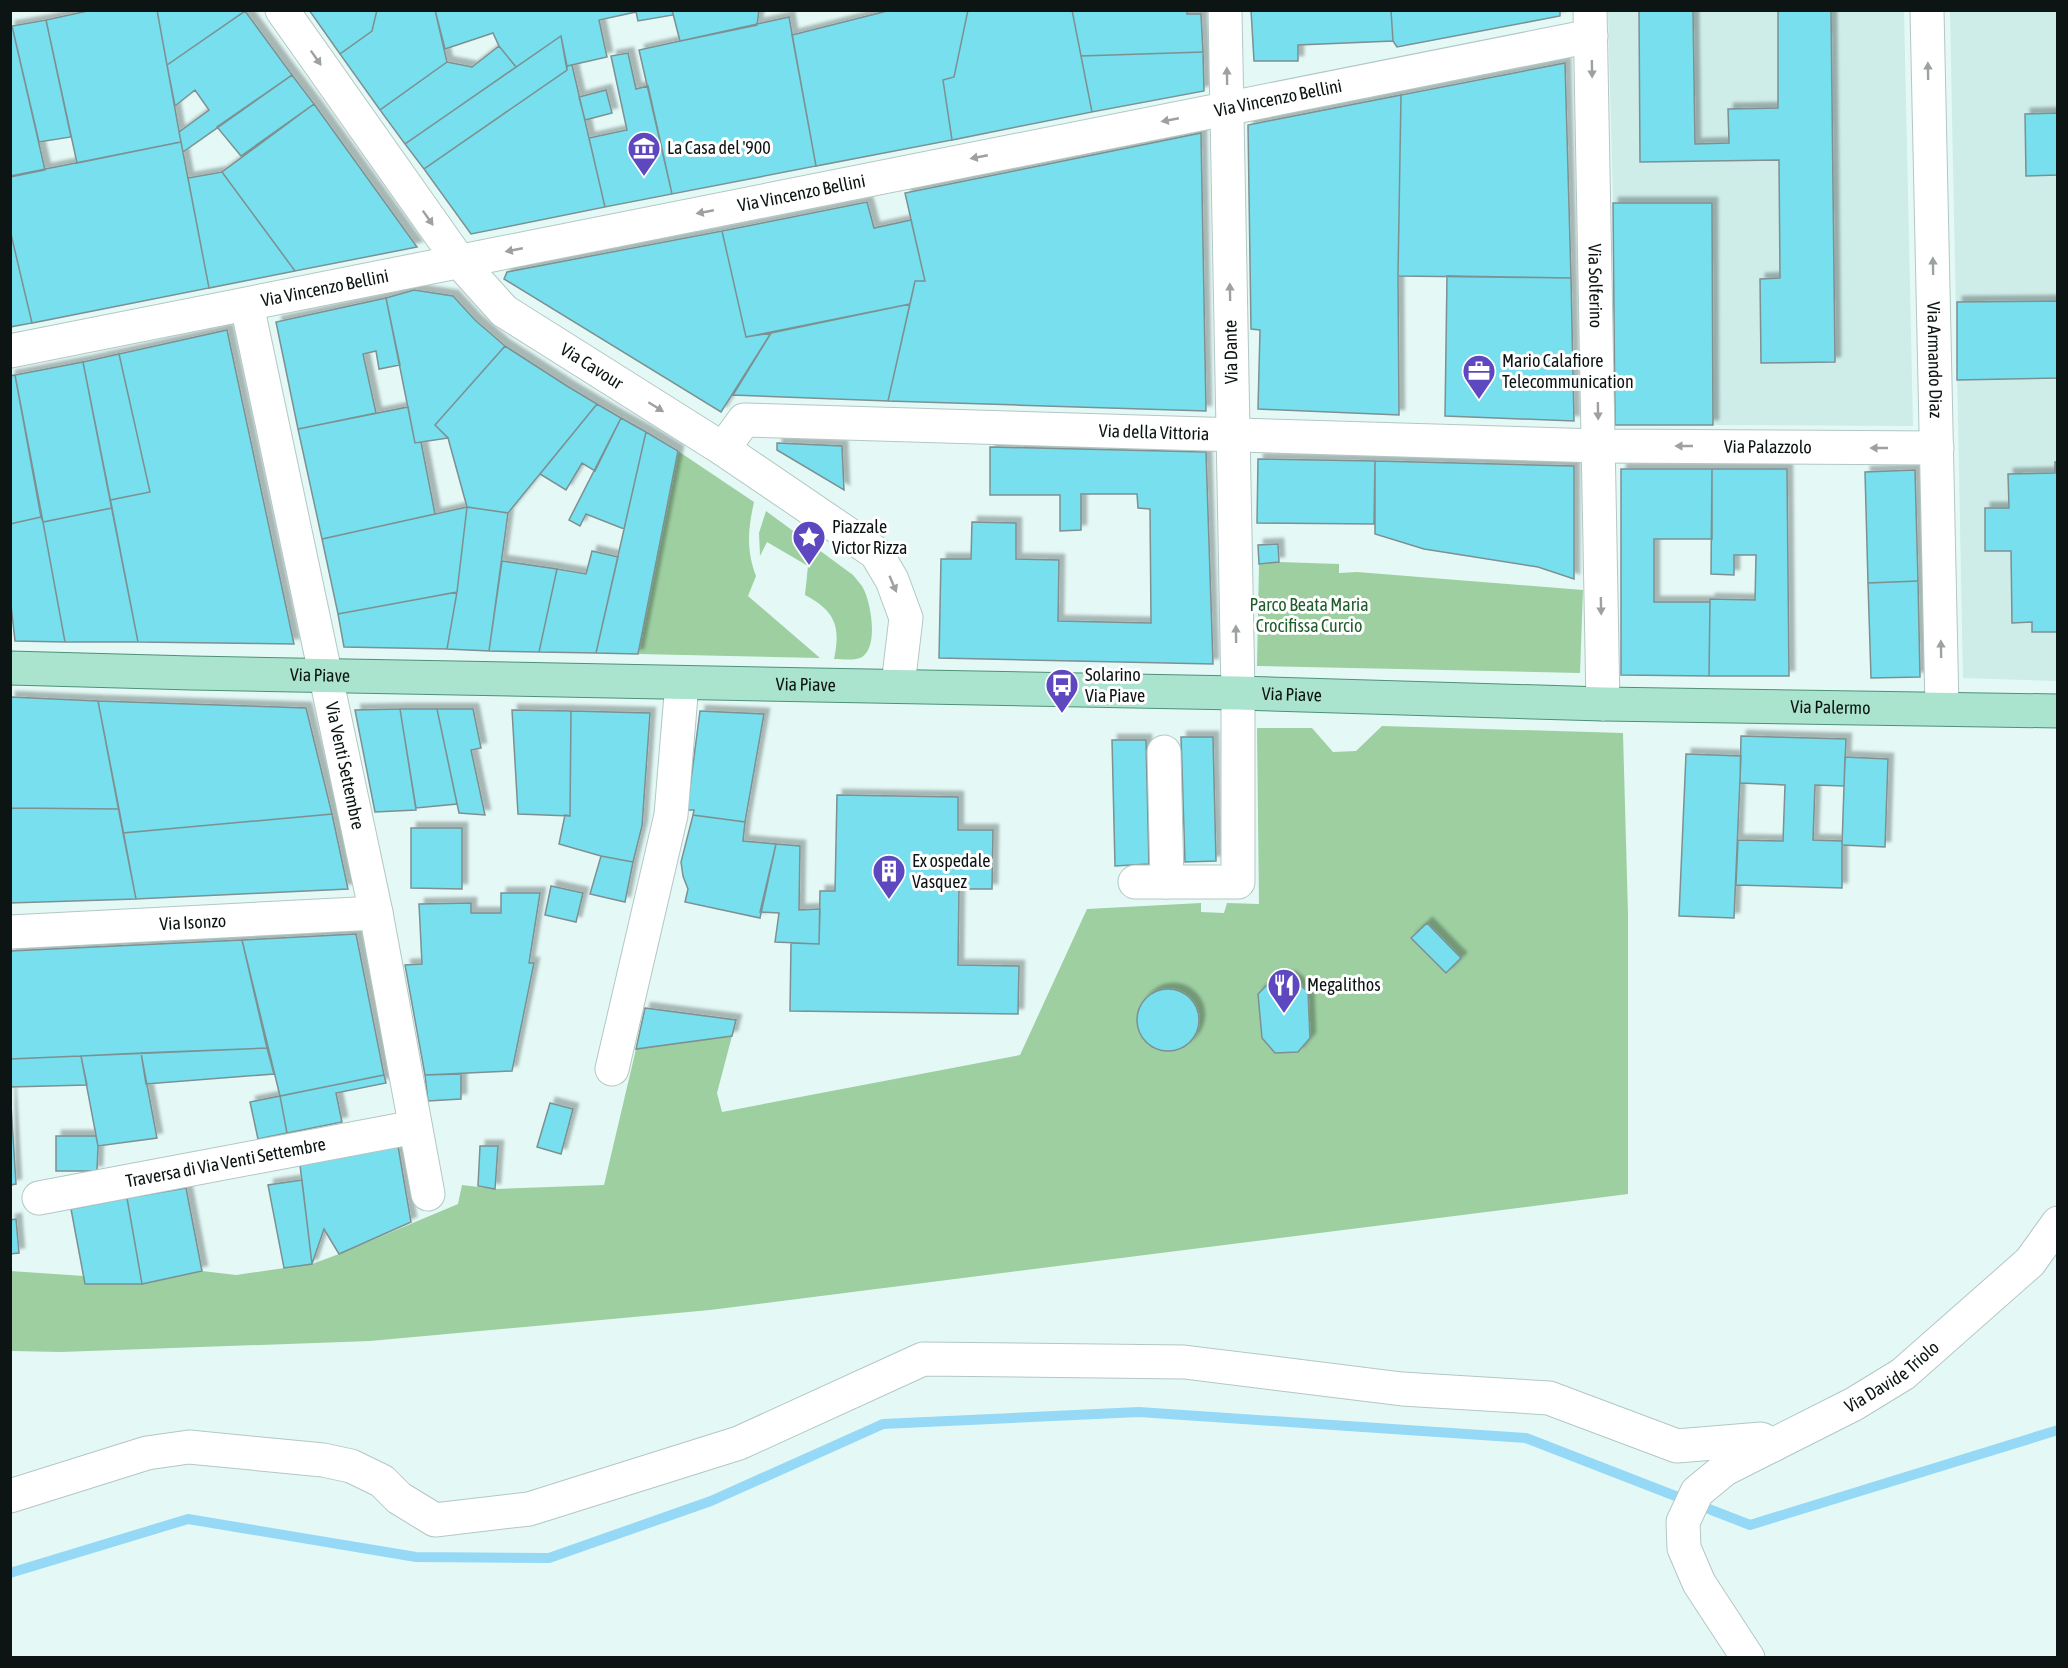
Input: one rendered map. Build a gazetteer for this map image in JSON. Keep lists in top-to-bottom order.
{
  "streets": {
    "main road": ["Via Piave", "Via Palermo"],
    "street": [
      "Via Vincenzo Bellini",
      "Via Solferino",
      "Via Dante",
      "Via Armando Diaz",
      "Via Cavour",
      "Via della Vittoria",
      "Via Palazzolo",
      "Via Venti Settembre",
      "Via Isonzo",
      "Traversa di Via Venti Settembre",
      "Via Davide Triolo"
    ]
  },
  "crossings": [
    ["Via Vincenzo Bellini", "Via Solferino"],
    ["Via Vincenzo Bellini", "Via Dante"],
    ["Via Vincenzo Bellini", "Via Cavour"],
    ["Via Vincenzo Bellini", "Via Venti Settembre"],
    ["Via Solferino", "Via della Vittoria"],
    ["Via Solferino", "Via Palazzolo"],
    ["Via Solferino", "Via Piave"],
    ["Via Solferino", "Via Palermo"],
    ["Via Dante", "Via della Vittoria"],
    ["Via Dante", "Via Piave"],
    ["Via Armando Diaz", "Via Palazzolo"],
    ["Via Armando Diaz", "Via Palermo"],
    ["Via Cavour", "Via della Vittoria"],
    ["Via Cavour", "Via Piave"],
    ["Via della Vittoria", "Via Palazzolo"],
    ["Via Piave", "Via Palermo"],
    ["Via Piave", "Via Venti Settembre"],
    ["Via Venti Settembre", "Via Isonzo"],
    ["Via Venti Settembre", "Traversa di Via Venti Settembre"]
  ],
  "one_way": [
    "Via Vincenzo Bellini",
    "Via Solferino",
    "Via Dante",
    "Via Armando Diaz",
    "Via Cavour",
    "Via Palazzolo"
  ],
  "parks": ["Parco Beata Maria Crocifissa Curcio"],
  "places": {
    "museum": ["La Casa del '900"],
    "office": ["Mario Calafiore Telecommunication"],
    "place": ["Piazzale Victor Rizza"],
    "bus stop": ["Solarino Via Piave"],
    "building": ["Ex ospedale Vasquez"],
    "restaurant": ["Megalithos"]
  }
}
